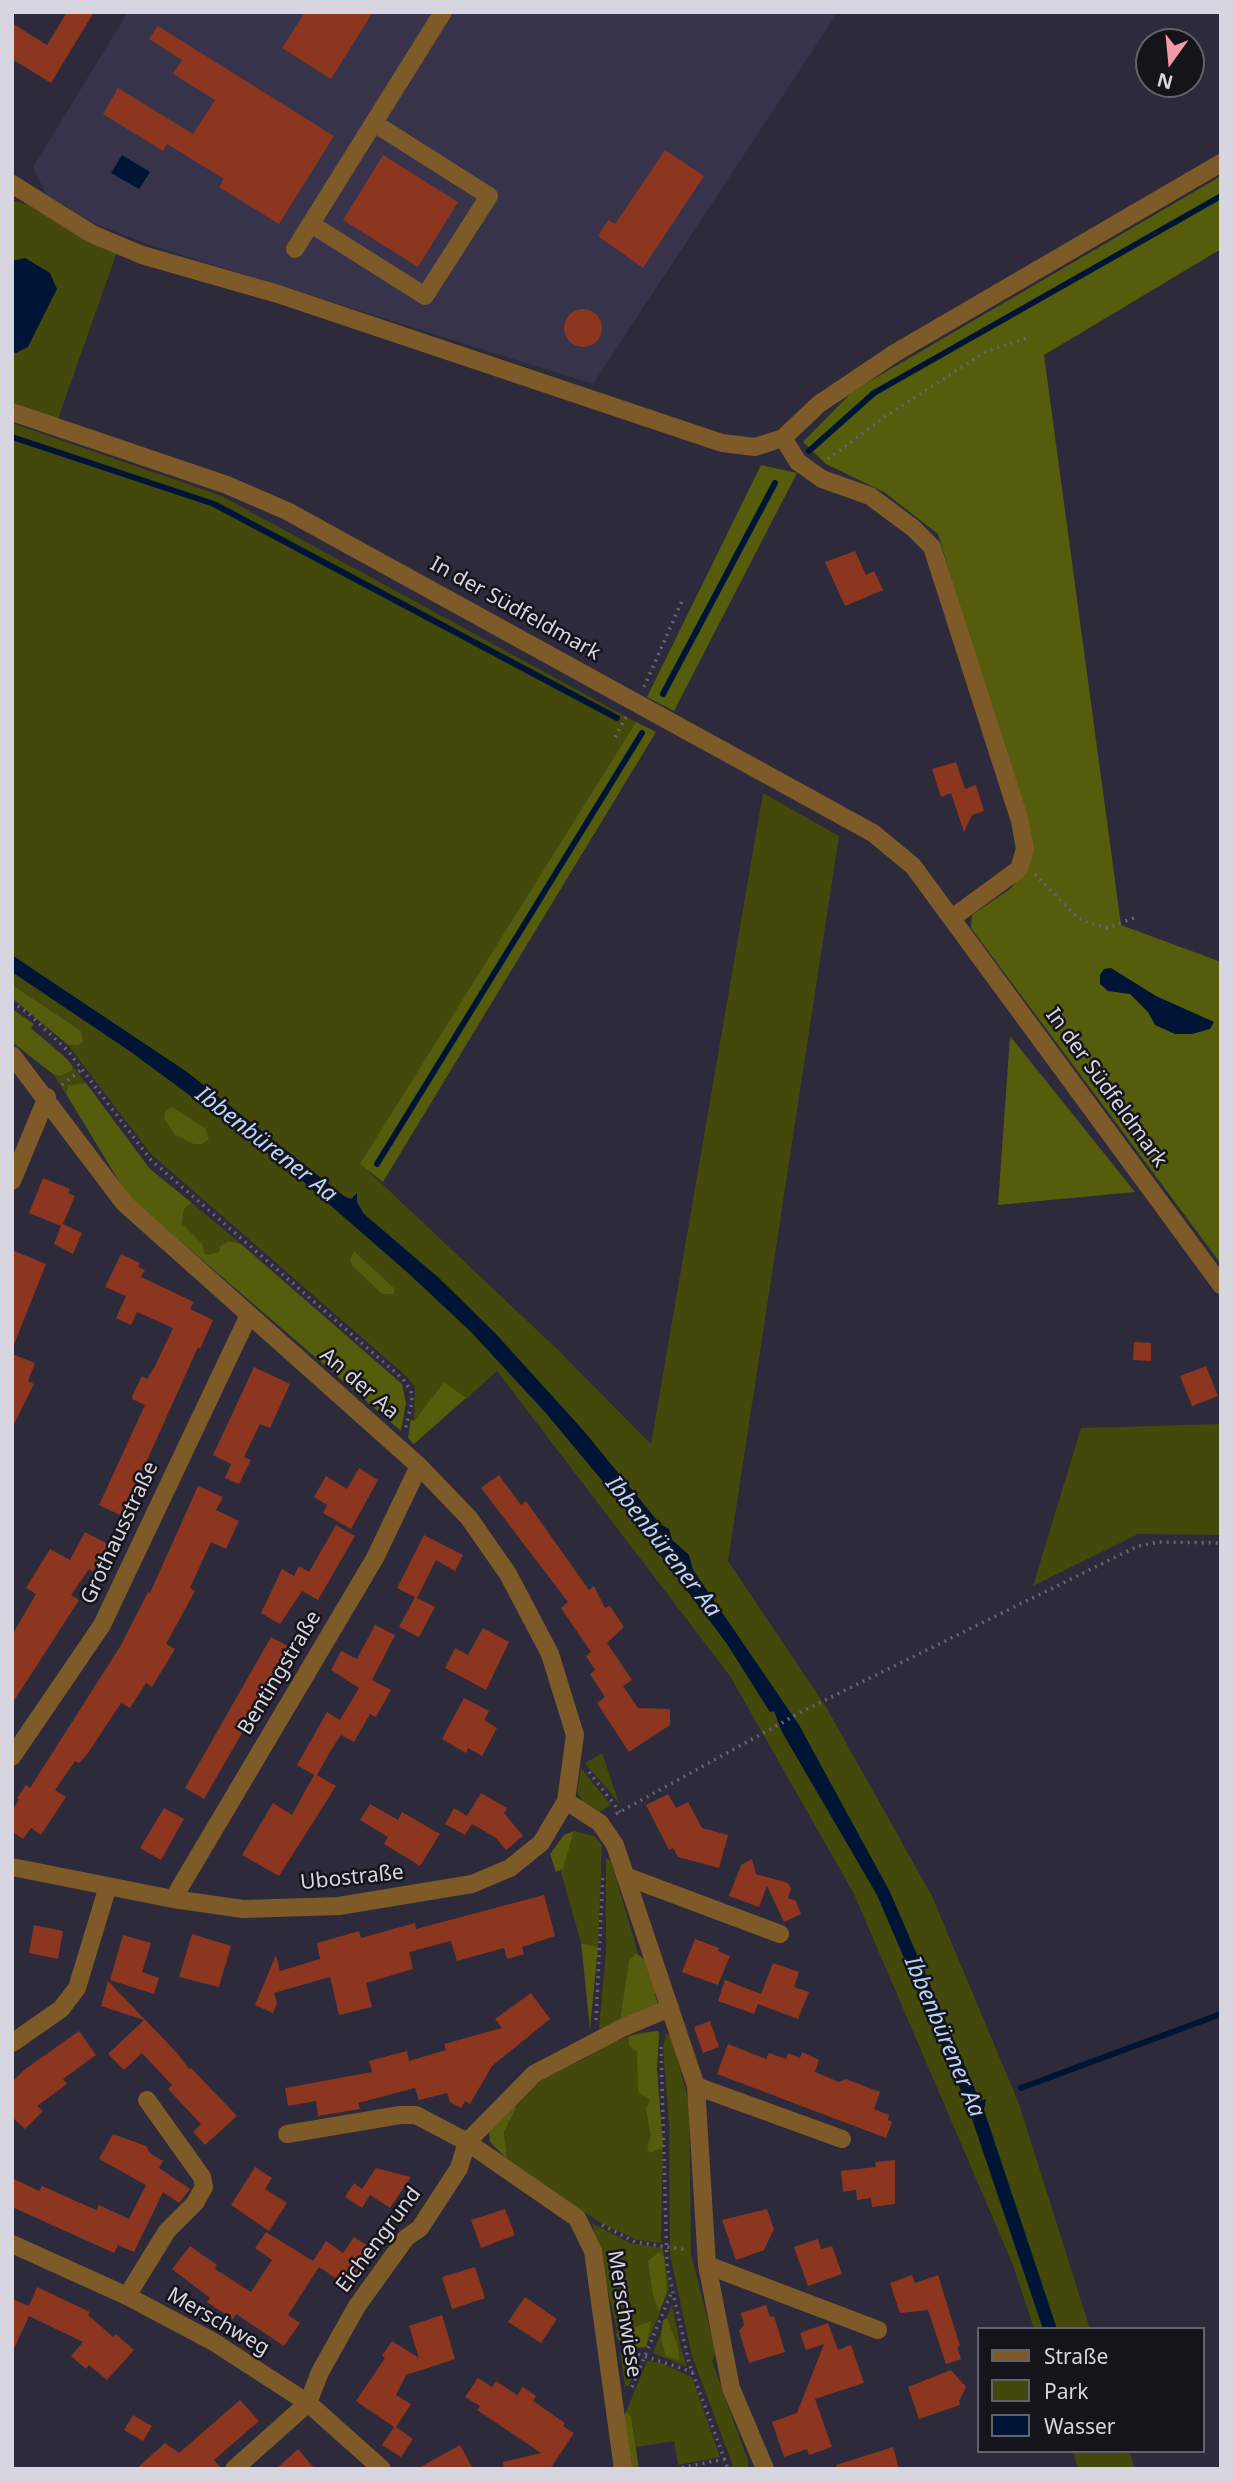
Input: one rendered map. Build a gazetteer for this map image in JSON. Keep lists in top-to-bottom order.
{
  "streets": {
    "street": [
      "In der Südfeldmark",
      "An der Aa",
      "Grothausstraße",
      "Bentingstraße",
      "Ubostraße",
      "Eichengrund",
      "Merschwiese",
      "Merschweg"
    ]
  },
  "crossings": [
    ["An der Aa", "Grothausstraße"],
    ["An der Aa", "Bentingstraße"],
    ["An der Aa", "Ubostraße"],
    ["Bentingstraße", "Ubostraße"],
    ["Eichengrund", "Merschwiese"],
    ["Eichengrund", "Merschweg"]
  ],
  "water": ["Ibbenbürener Aa"],
  "legend": ["Straße", "Park", "Wasser"],
  "north": "bottom"
}
